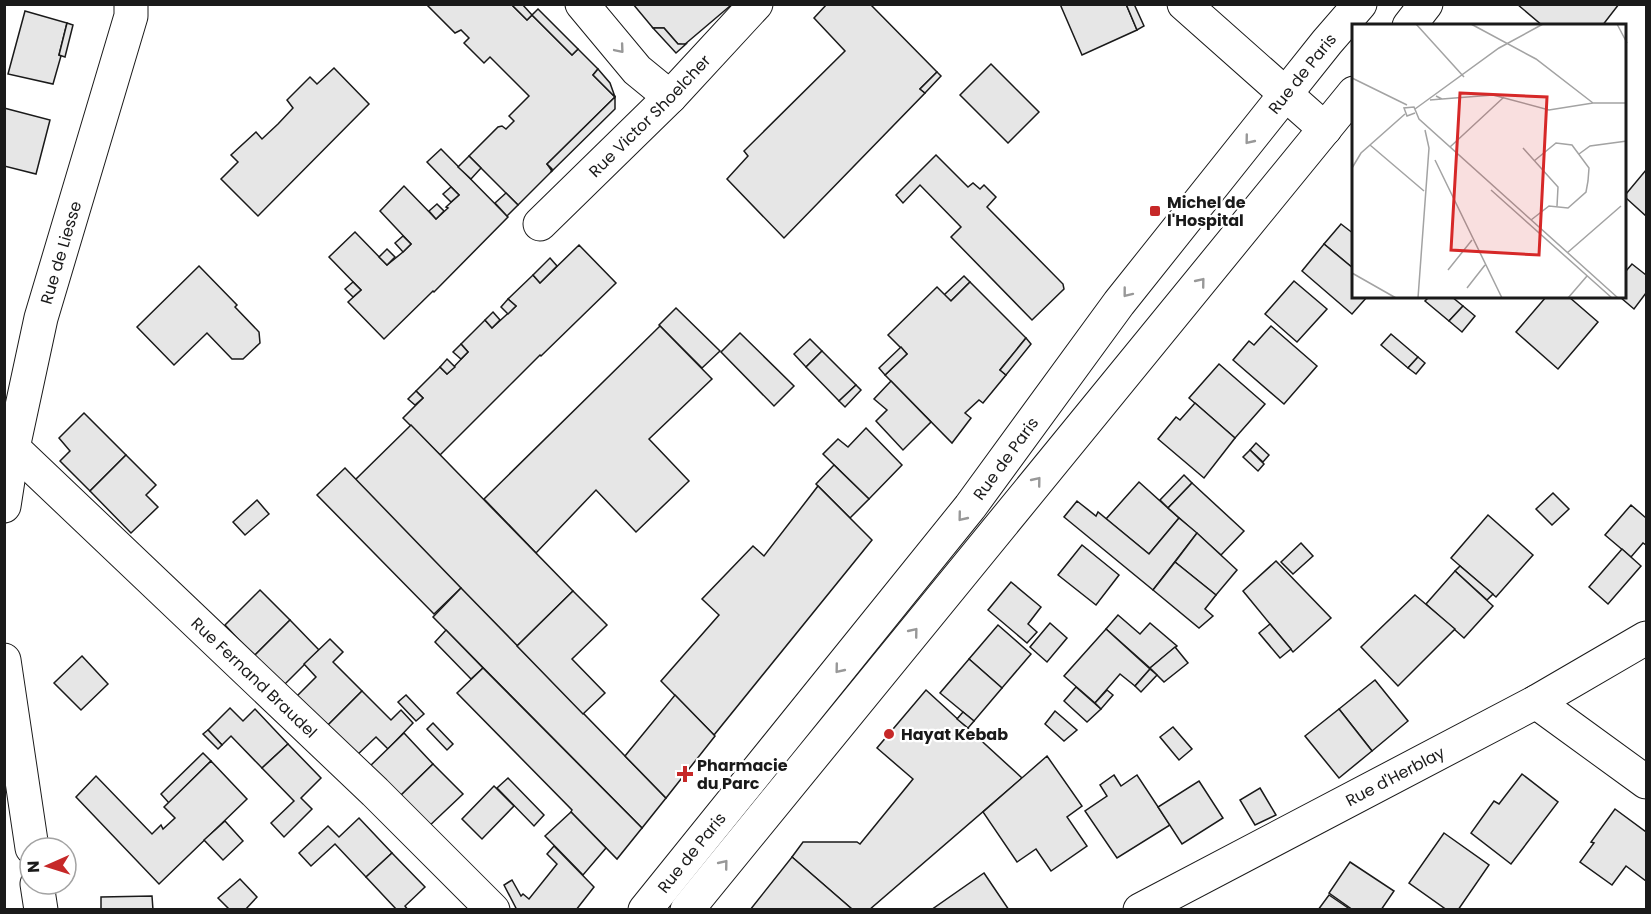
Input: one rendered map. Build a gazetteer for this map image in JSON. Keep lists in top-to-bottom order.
{
  "streets": {
    "street": [
      "Rue de Paris",
      "Rue Victor Shoelcher",
      "Rue de Liesse",
      "Rue Fernand Braudel",
      "Rue d'Herblay"
    ]
  },
  "crossings": [
    ["Rue de Liesse", "Rue Fernand Braudel"]
  ],
  "places": {
    "transit": ["Michel de l'Hospital"],
    "other": ["Hayat Kebab"],
    "health": ["Pharmacie du Parc"]
  },
  "north": "left"
}
